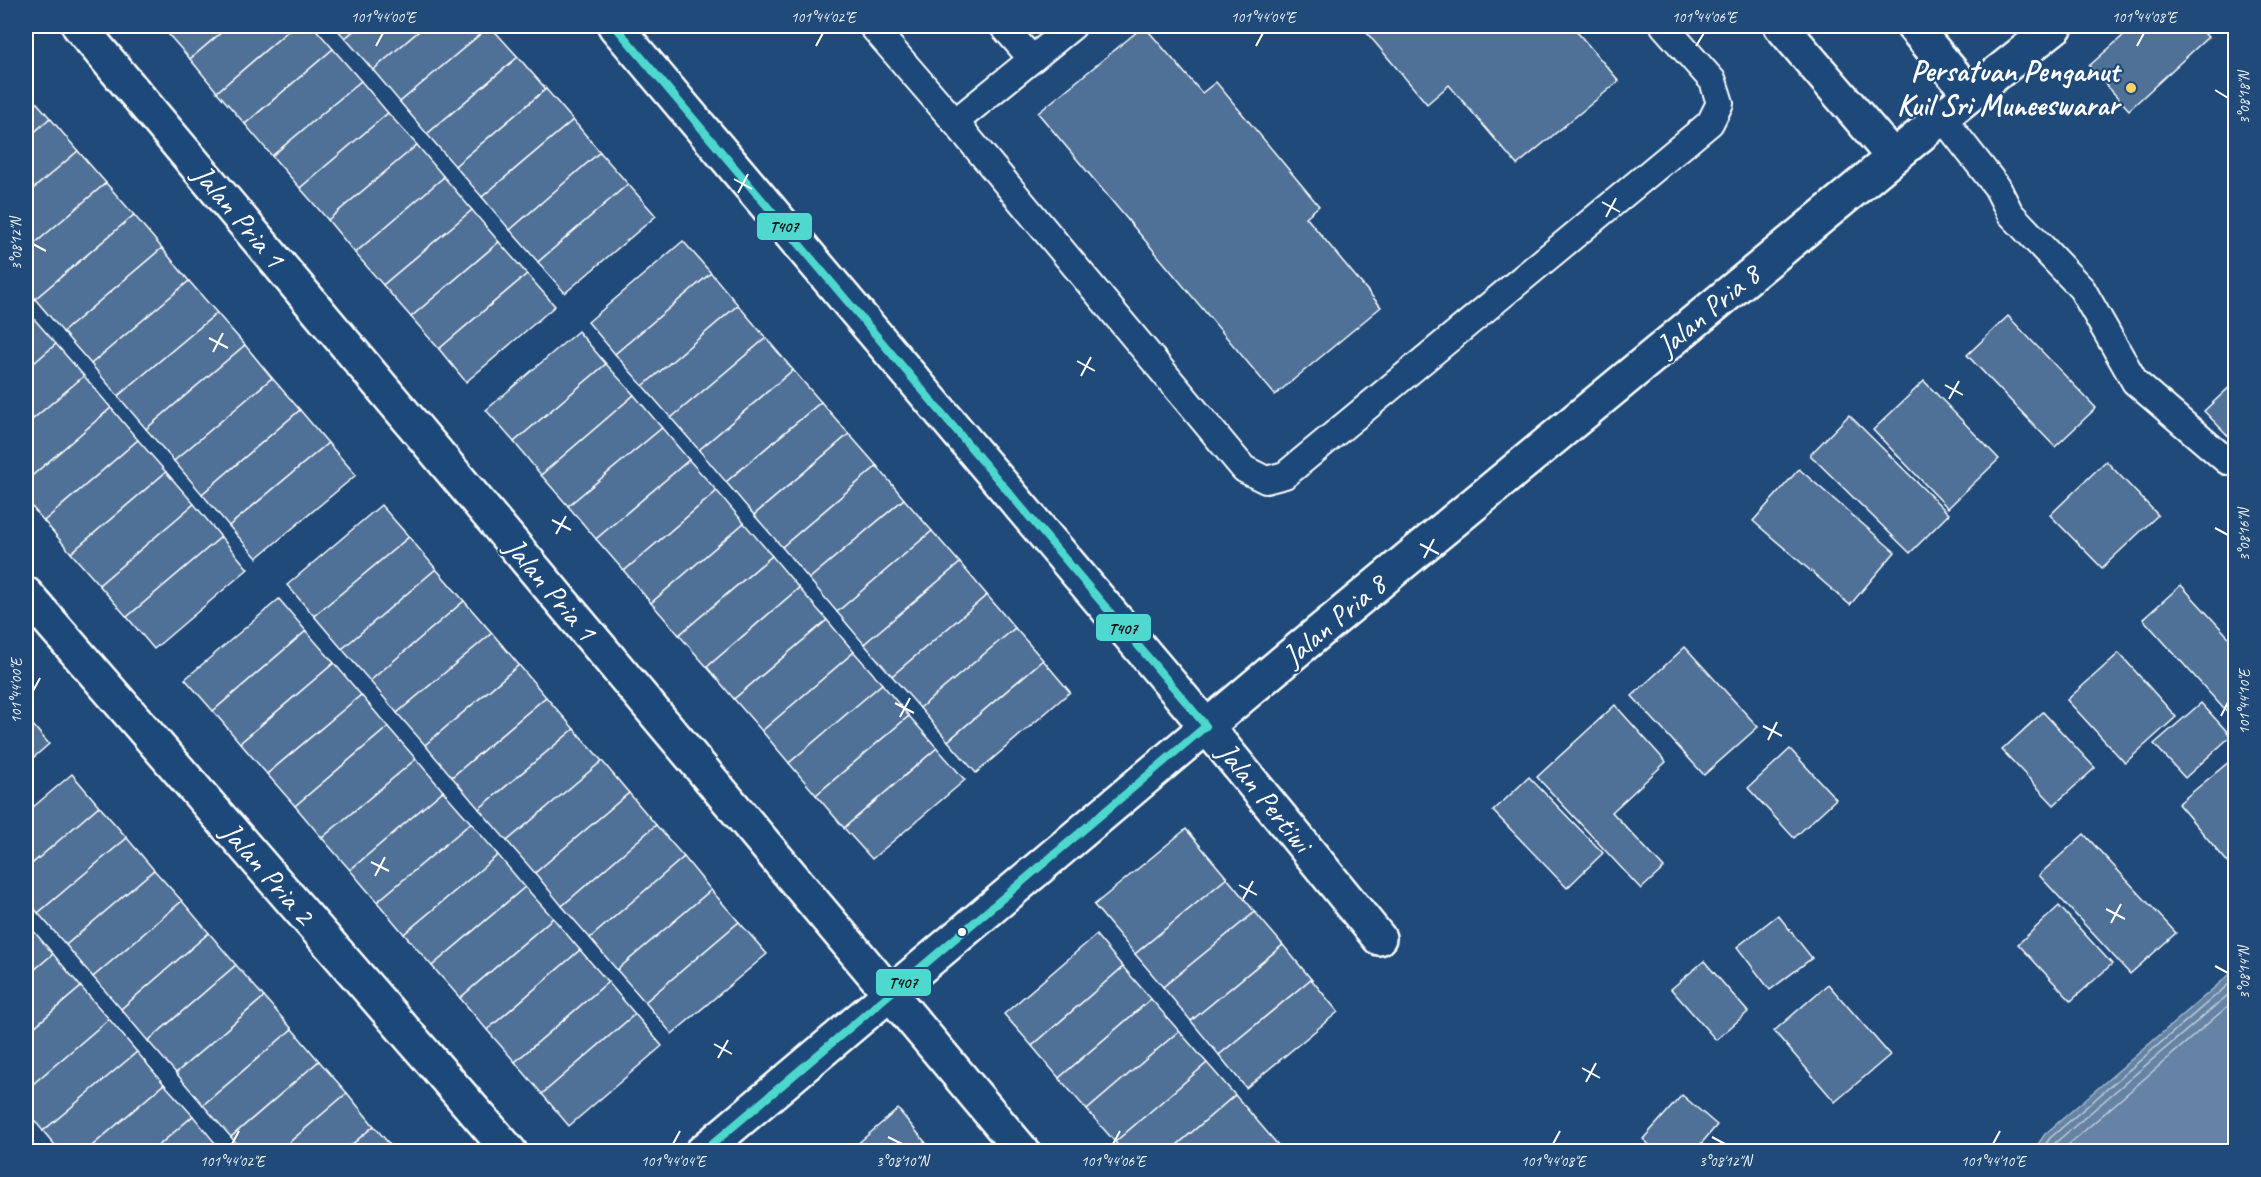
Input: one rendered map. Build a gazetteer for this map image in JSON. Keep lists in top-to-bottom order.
{
  "streets": {
    "street": [
      "Jalan Pria 1",
      "Jalan Pria 8",
      "Jalan Pertiwi",
      "Jalan Pria 2"
    ]
  },
  "crossings": [
    ["Jalan Pria 1", "Jalan Pria 8"],
    ["Jalan Pria 8", "Jalan Pertiwi"]
  ],
  "places": ["Persatuan Penganut Kuil Sri Muneeswarar"],
  "lines": ["transit line T407"],
  "coordinates": [
    "101°44'00\"E",
    "101°44'02\"E",
    "101°44'04\"E",
    "101°44'06\"E",
    "101°44'08\"E",
    "3°08'18\"N",
    "3°08'12\"N",
    "3°08'16\"N",
    "101°44'10\"E",
    "3°08'14\"N",
    "3°08'10\"N"
  ]
}
